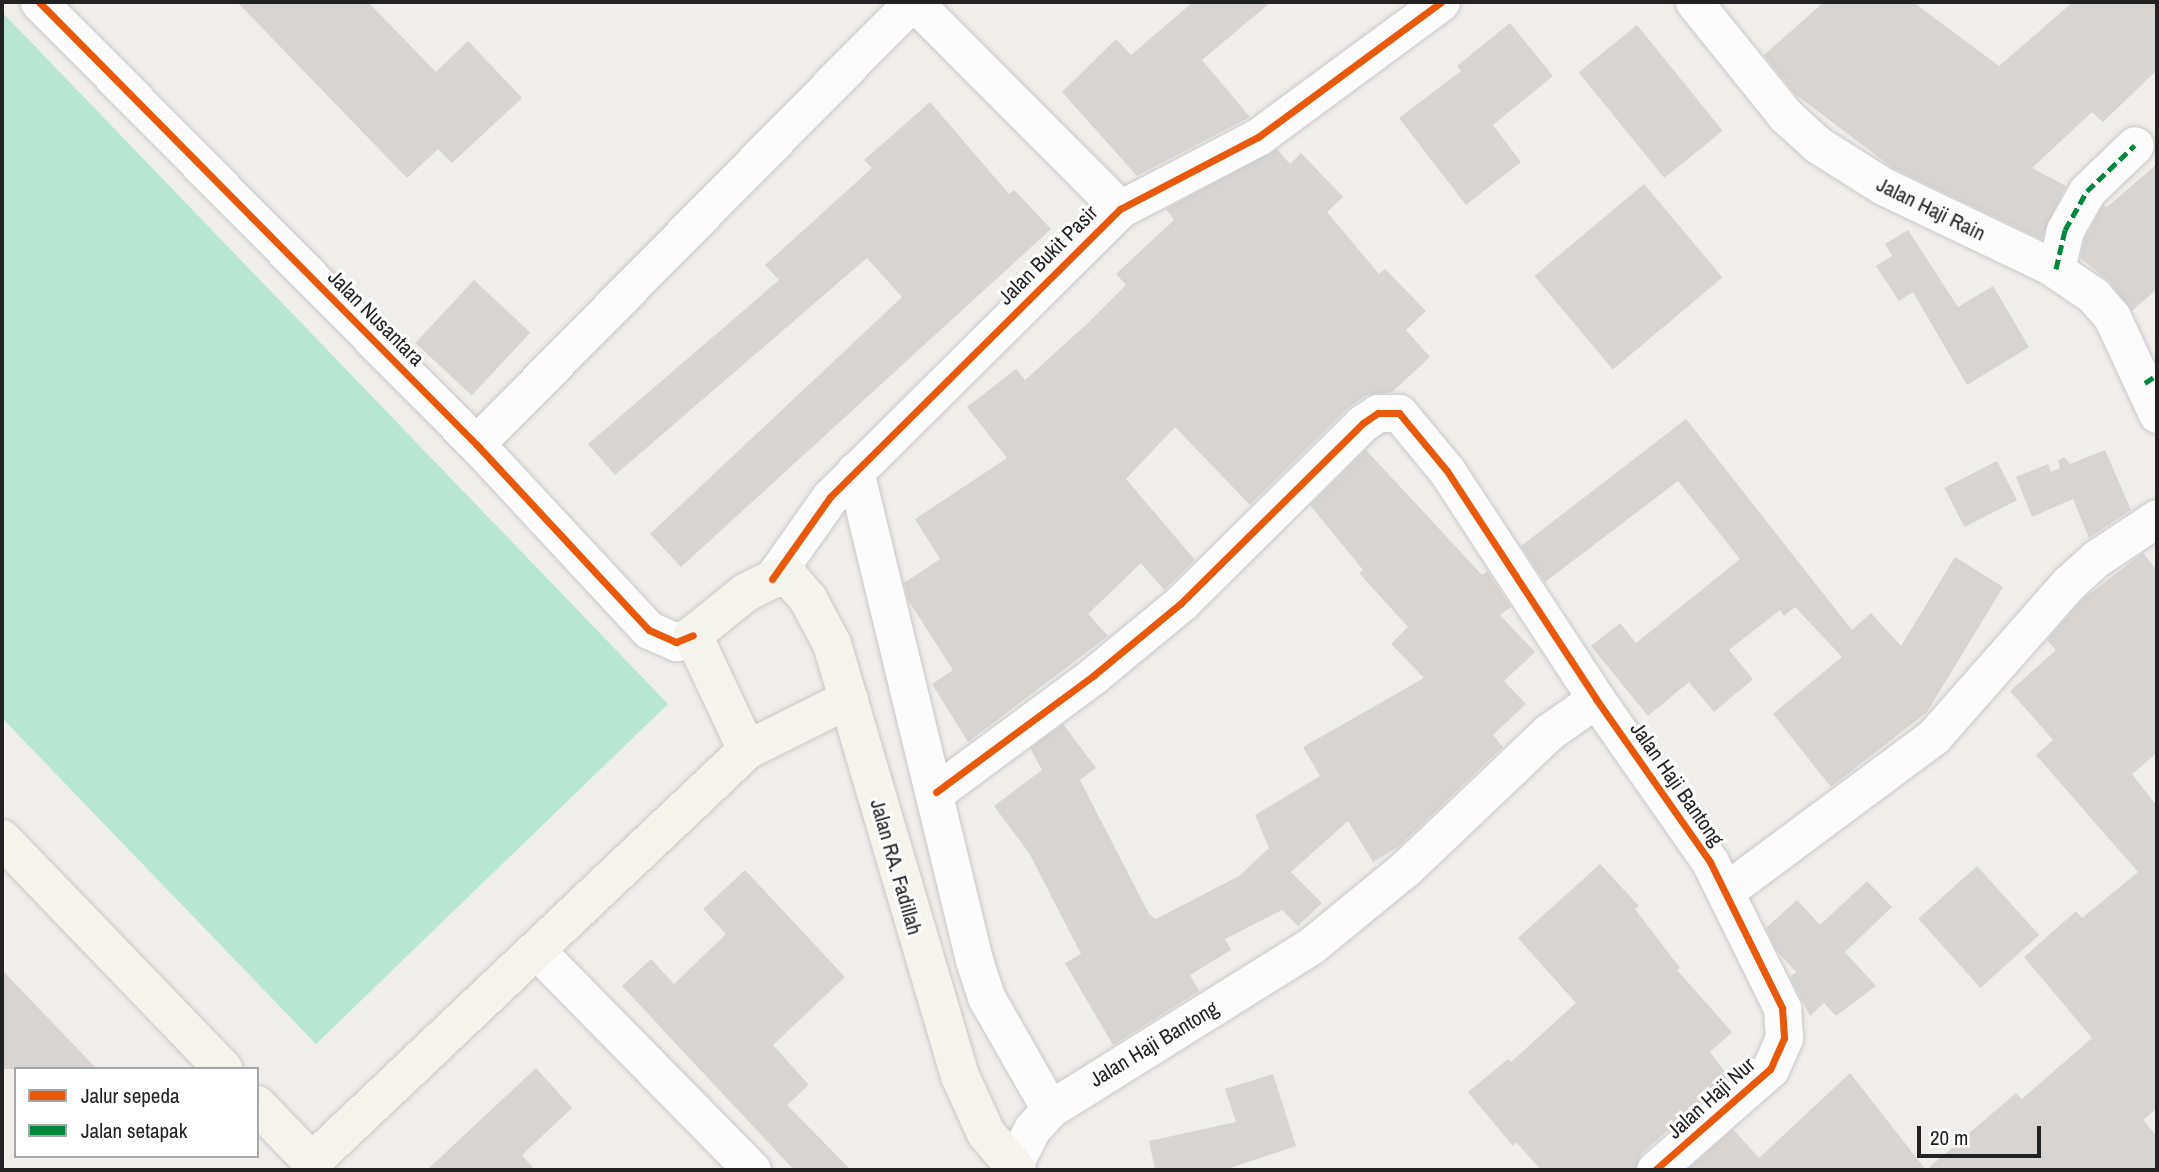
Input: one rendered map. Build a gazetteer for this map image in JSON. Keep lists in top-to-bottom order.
{
  "streets": {
    "main road": ["Jalan RA. Fadillah"],
    "street": [
      "Jalan Haji Rain",
      "Jalan Bukit Pasir",
      "Jalan Nusantara",
      "Jalan Haji Bantong",
      "Jalan Haji Nur"
    ]
  },
  "crossings": [
    ["Jalan Bukit Pasir", "Jalan RA. Fadillah"],
    ["Jalan Haji Bantong", "Jalan RA. Fadillah"],
    ["Jalan Haji Bantong", "Jalan Haji Nur"]
  ],
  "legend": ["Jalur sepeda", "Jalan setapak"],
  "scale_bar": "20 m"
}
